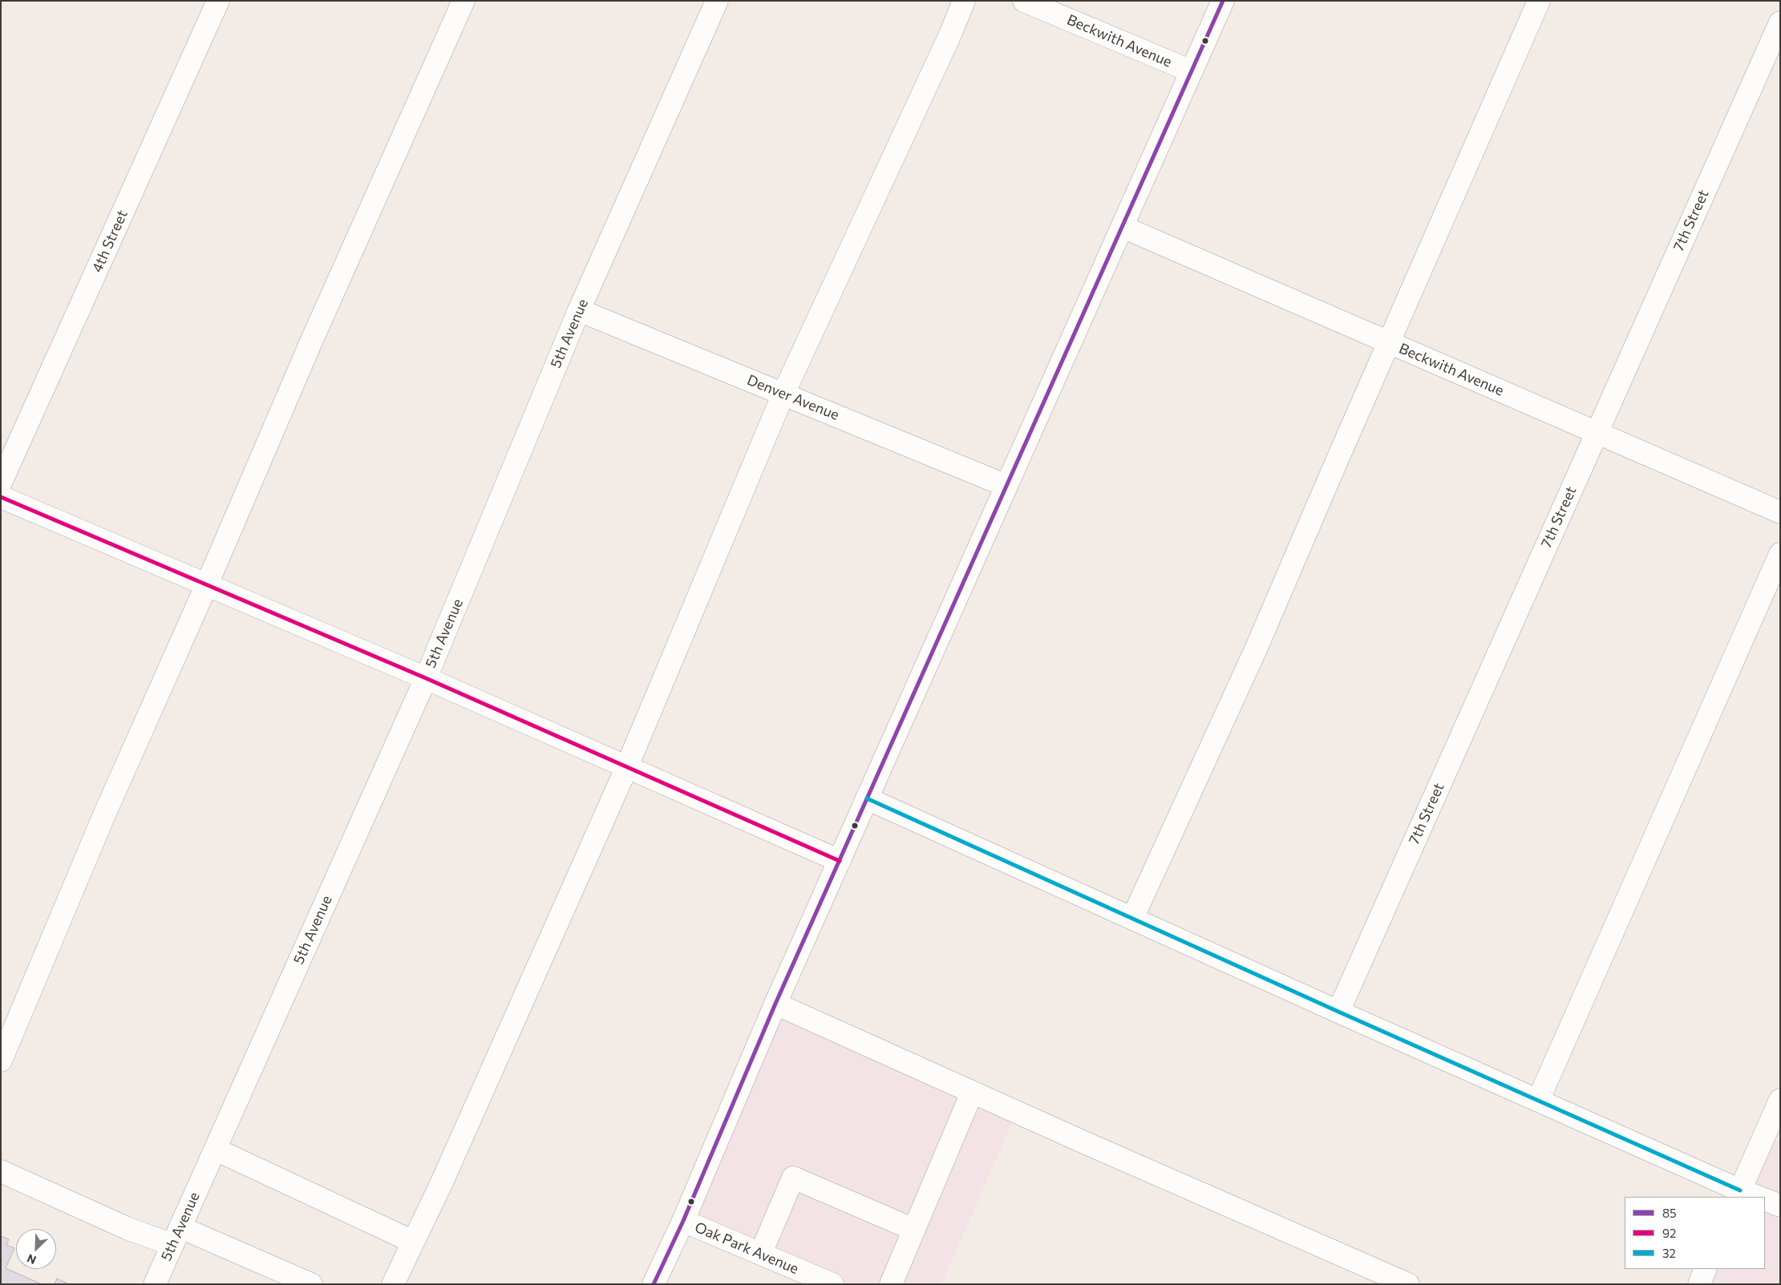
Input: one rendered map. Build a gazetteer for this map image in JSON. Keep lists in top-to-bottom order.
{
  "streets": {
    "street": [
      "Beckwith Avenue",
      "7th Street",
      "4th Street",
      "5th Avenue",
      "Denver Avenue",
      "Oak Park Avenue"
    ]
  },
  "crossings": [
    ["Beckwith Avenue", "7th Street"],
    ["5th Avenue", "Denver Avenue"]
  ],
  "lines": ["transit line 85", "transit line 92", "transit line 32"],
  "legend": ["85", "92", "32"],
  "north": "bottom left"
}
